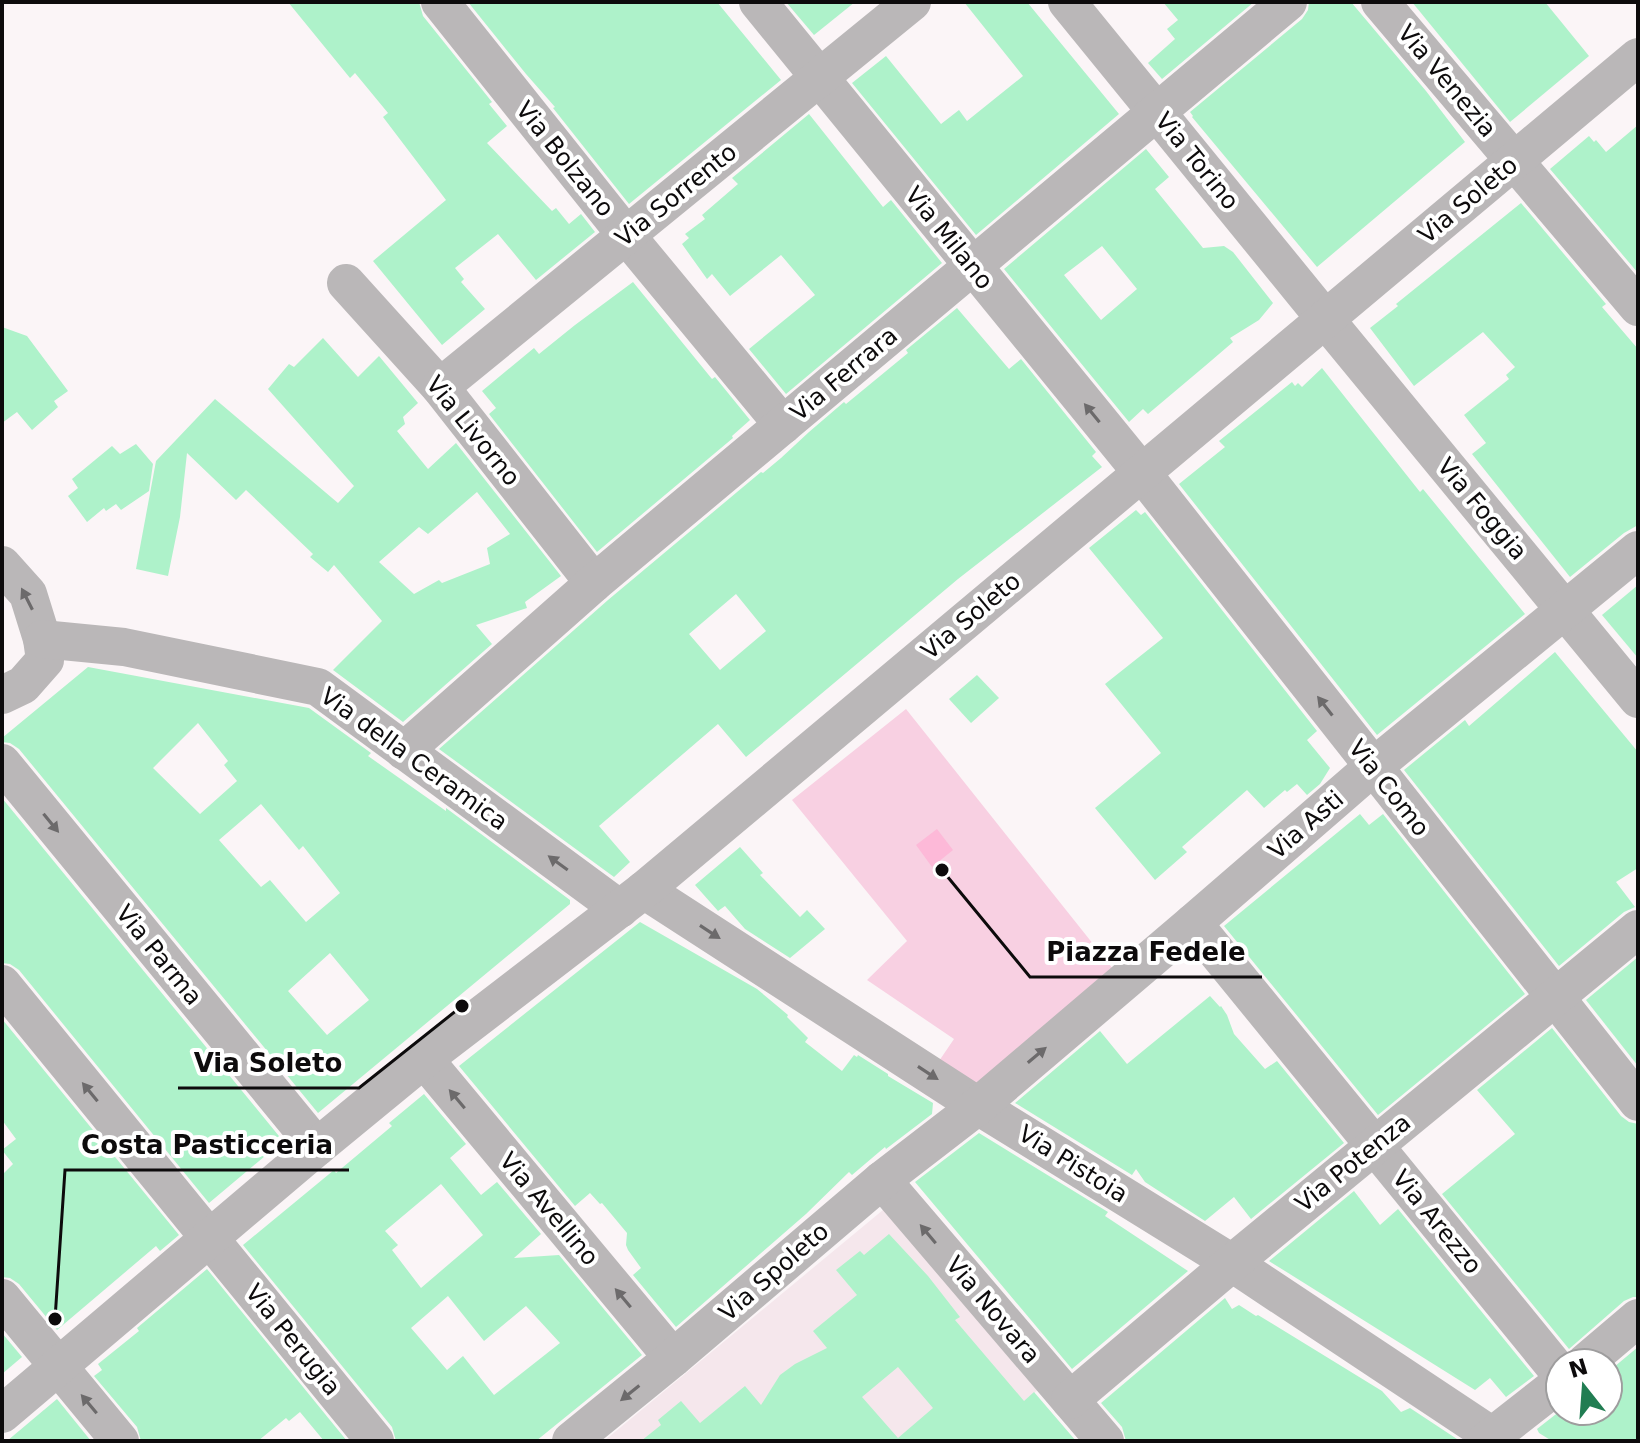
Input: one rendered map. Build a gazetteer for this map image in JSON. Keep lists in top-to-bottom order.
{
  "streets": {
    "street": [
      "Via Venezia",
      "Via Bolzano",
      "Via Torino",
      "Via Sorrento",
      "Via Soleto",
      "Via Milano",
      "Via Ferrara",
      "Via Livorno",
      "Via Foggia",
      "Via della Ceramica",
      "Via Como",
      "Via Asti",
      "Via Parma",
      "Via Potenza",
      "Via Pistoia",
      "Via Avellino",
      "Via Arezzo",
      "Via Spoleto",
      "Via Novara",
      "Via Perugia"
    ]
  },
  "crossings": [
    ["Via Venezia", "Via Soleto"],
    ["Via Bolzano", "Via Sorrento"],
    ["Via Bolzano", "Via Ferrara"],
    ["Via Torino", "Via Soleto"],
    ["Via Torino", "Via Ferrara"],
    ["Via Torino", "Via Foggia"],
    ["Via Sorrento", "Via Milano"],
    ["Via Sorrento", "Via Livorno"],
    ["Via Soleto", "Via Milano"],
    ["Via Soleto", "Via Foggia"],
    ["Via Soleto", "Via della Ceramica"],
    ["Via Soleto", "Via Como"],
    ["Via Soleto", "Via Parma"],
    ["Via Soleto", "Via Pistoia"],
    ["Via Soleto", "Via Avellino"],
    ["Via Soleto", "Via Perugia"],
    ["Via Milano", "Via Ferrara"],
    ["Via Milano", "Via Como"],
    ["Via Ferrara", "Via Livorno"],
    ["Via Ferrara", "Via della Ceramica"],
    ["Via Foggia", "Via Asti"],
    ["Via della Ceramica", "Via Pistoia"],
    ["Via Como", "Via Asti"],
    ["Via Como", "Via Potenza"],
    ["Via Asti", "Via Pistoia"],
    ["Via Asti", "Via Arezzo"],
    ["Via Asti", "Via Spoleto"],
    ["Via Potenza", "Via Pistoia"],
    ["Via Potenza", "Via Arezzo"],
    ["Via Potenza", "Via Novara"],
    ["Via Pistoia", "Via Spoleto"],
    ["Via Avellino", "Via Spoleto"],
    ["Via Spoleto", "Via Novara"]
  ],
  "one_way": [
    "Via Milano",
    "Via della Ceramica",
    "Via Como",
    "Via Parma",
    "Via Pistoia",
    "Via Avellino",
    "Via Novara",
    "Via Perugia"
  ],
  "places": ["Piazza Fedele", "Via Soleto", "Costa Pasticceria"],
  "north": "top"
}
